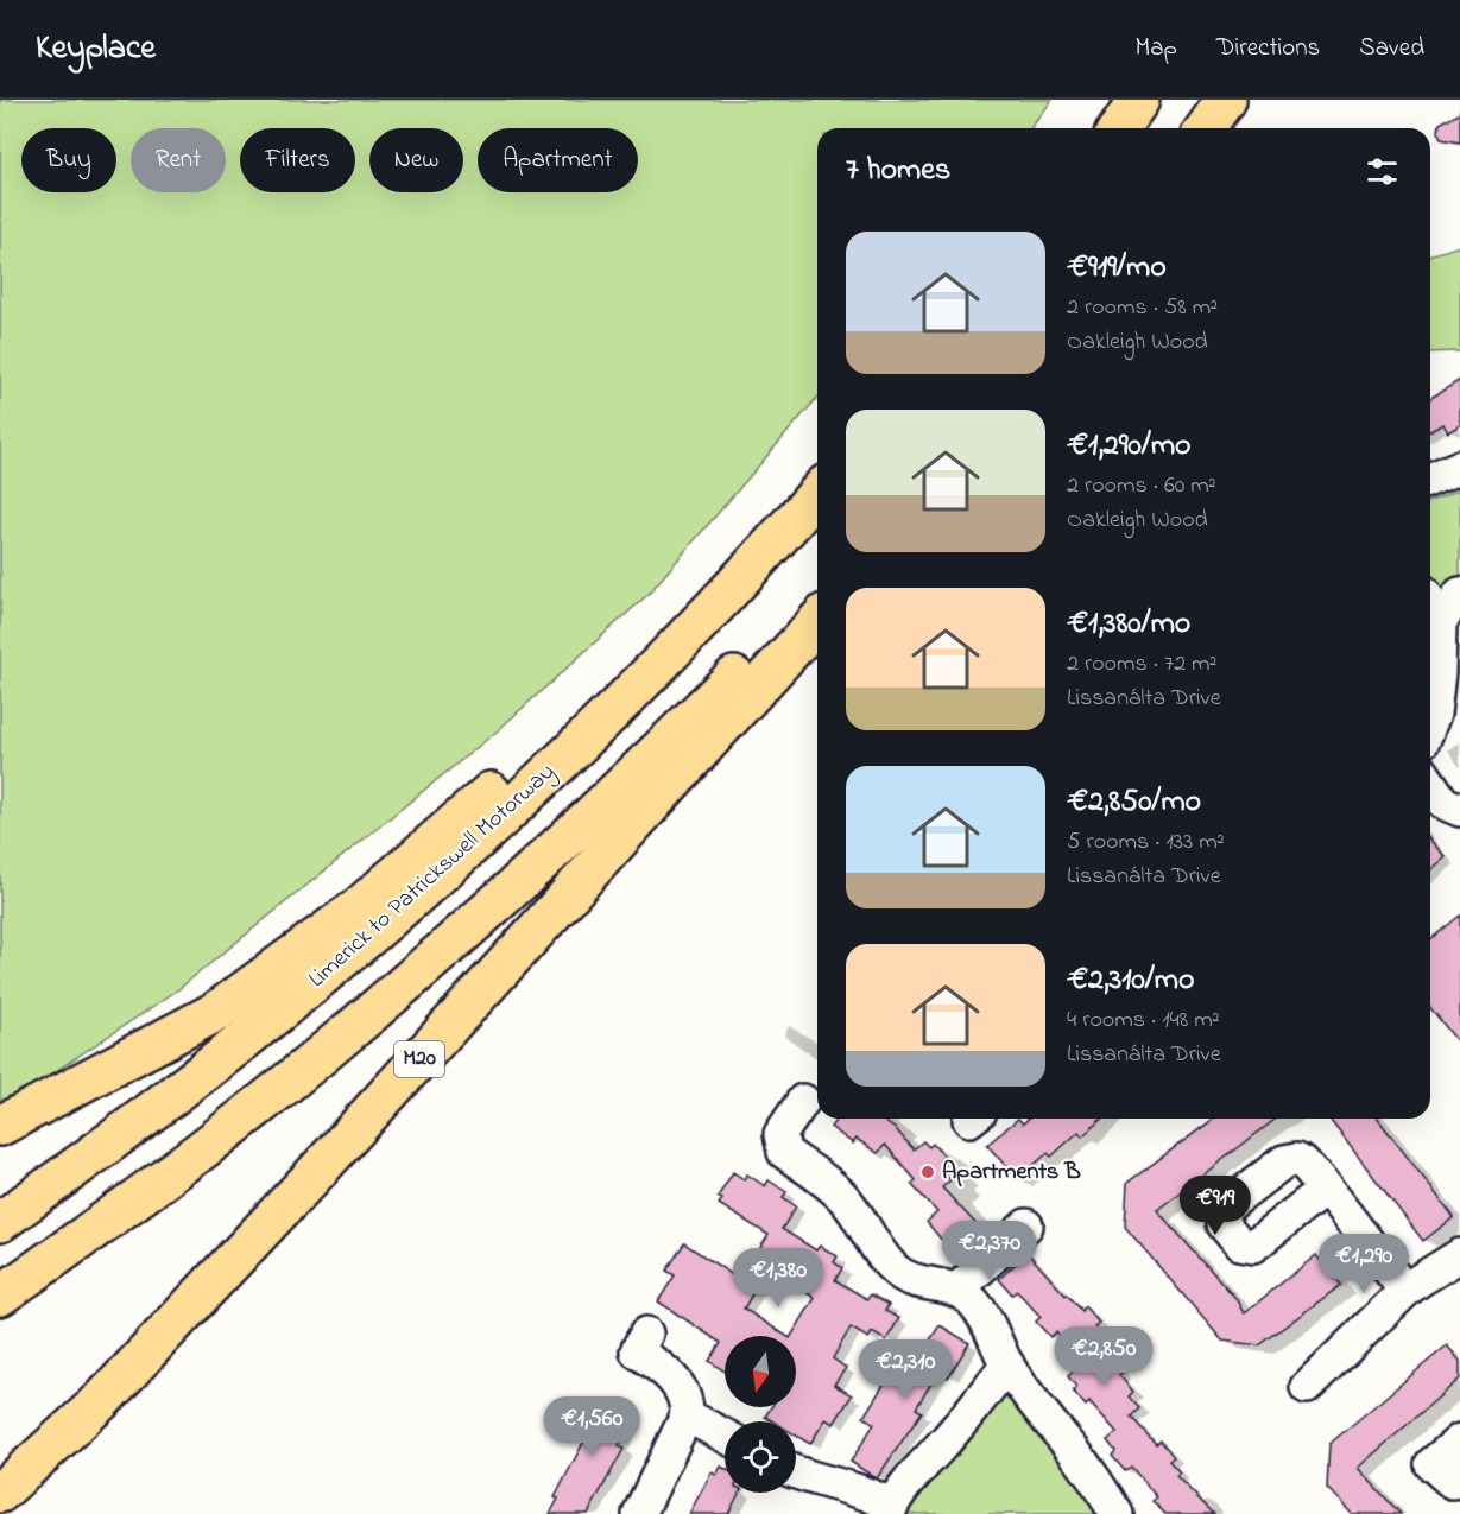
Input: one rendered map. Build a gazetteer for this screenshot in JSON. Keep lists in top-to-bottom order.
{
  "streets": {
    "highway": ["Limerick to Patrickswell Motorway", "M20"]
  },
  "places": ["Apartments B"],
  "north": "bottom",
  "page": {
    "header": "Keyplace",
    "nav": ["Map", "Directions", "Saved"],
    "chip": [
      "Buy",
      "Rent",
      "Filters",
      "New",
      "Apartment"
    ],
    "heading": "7 homes",
    "list": [
      {
        "name": "€919/mo",
        "note": "2 rooms · 58 m² · Oakleigh Wood"
      },
      {
        "name": "€1,290/mo",
        "note": "2 rooms · 60 m² · Oakleigh Wood"
      },
      {
        "name": "€1,380/mo",
        "note": "2 rooms · 72 m² · Lissanálta Drive"
      },
      {
        "name": "€2,850/mo",
        "note": "5 rooms · 133 m² · Lissanálta Drive"
      },
      {
        "name": "€2,310/mo",
        "note": "4 rooms · 148 m² · Lissanálta Drive"
      }
    ],
    "price": [
      "€919",
      "€2,370",
      "€1,290",
      "€1,380",
      "€2,850",
      "€2,310",
      "€1,560"
    ]
  }
}
